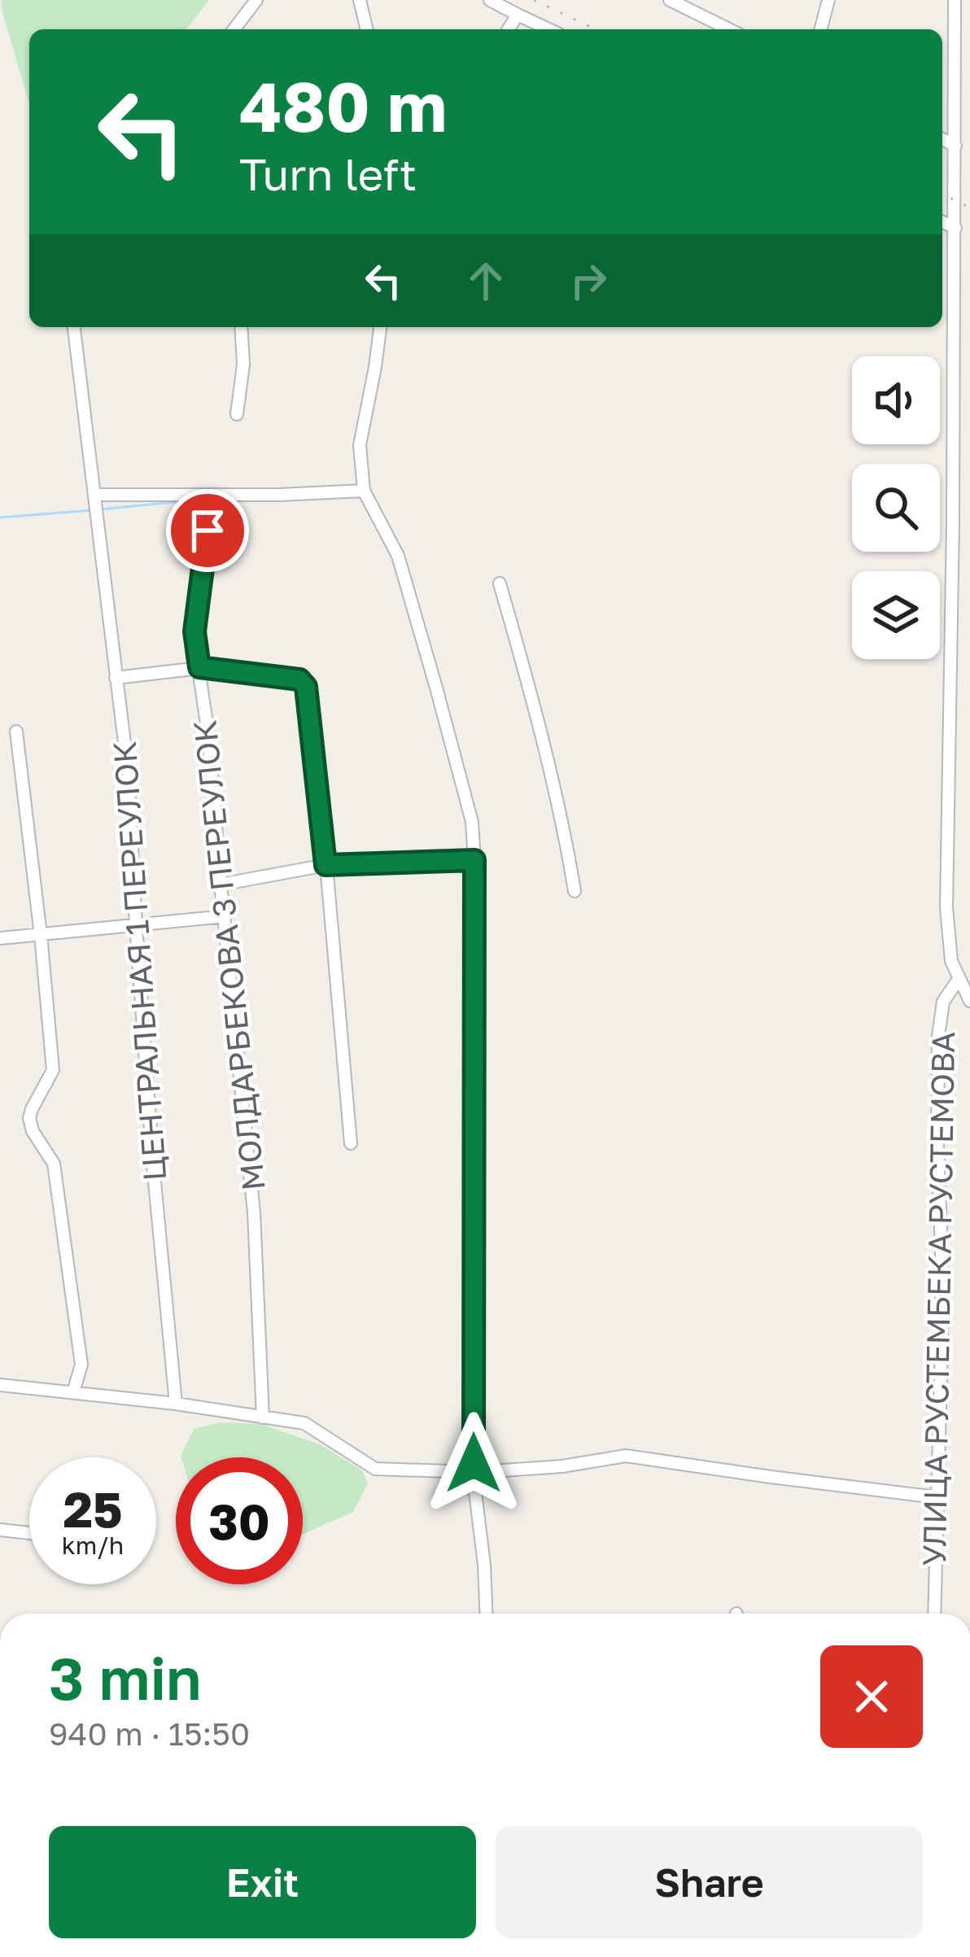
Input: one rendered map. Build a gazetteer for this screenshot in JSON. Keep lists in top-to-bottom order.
{
  "streets": {
    "street": ["МОЛДАРБЕКОВА 3 ПЕРЕУЛОК", "ЦЕНТРАЛЬНАЯ 1 ПЕРЕУЛОК", "УЛИЦА РУСТЕМБЕКА РУСТЕМОВА"]
  },
  "page": {
    "turn": ["480 m", "Turn left"],
    "speed": "25 km/h",
    "limit": "30",
    "heading": ["3 min", "940 m · 15:50"],
    "buttons": ["Exit", "Share"]
  }
}
